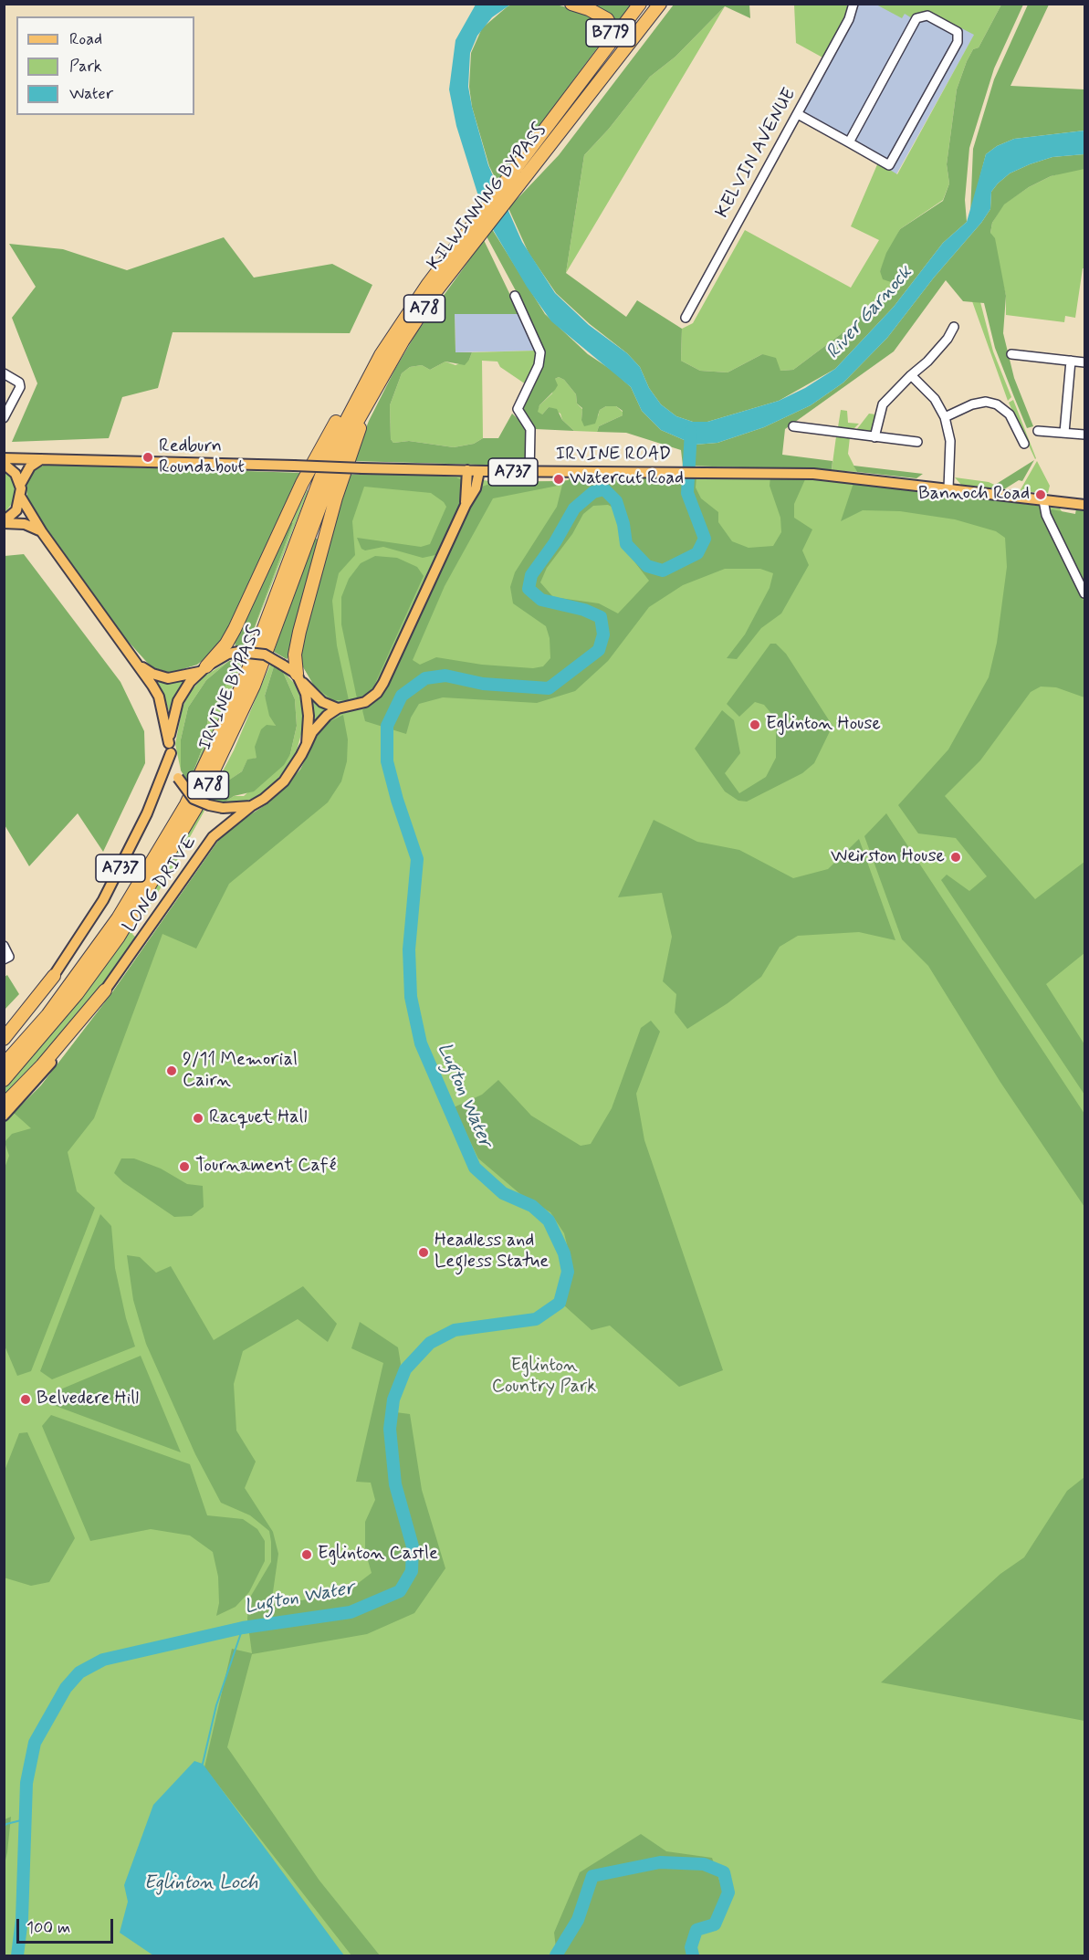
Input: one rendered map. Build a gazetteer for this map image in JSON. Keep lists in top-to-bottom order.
{
  "streets": {
    "highway": [
      "B779",
      "KILWINNING BYPASS",
      "A78",
      "IRVINE BYPASS"
    ],
    "main road": ["IRVINE ROAD", "A737", "LONG DRIVE"],
    "street": ["KELVIN AVENUE"]
  },
  "crossings": [
    ["B779", "KILWINNING BYPASS"],
    ["KILWINNING BYPASS", "IRVINE BYPASS"]
  ],
  "water": ["River Garnock", "Lugton Water", "Eglinton Loch"],
  "parks": ["Eglinton Country Park"],
  "places": [
    "Redburn Roundabout",
    "Watercut Road",
    "Bannoch Road",
    "Eglinton House",
    "Weirston House",
    "9/11 Memorial Cairn",
    "Racquet Hall",
    "Tournament Café",
    "Headless and Legless Statue",
    "Belvedere Hill",
    "Eglinton Castle"
  ],
  "legend": ["Road", "Park", "Water"],
  "scale_bar": "100 m"
}
